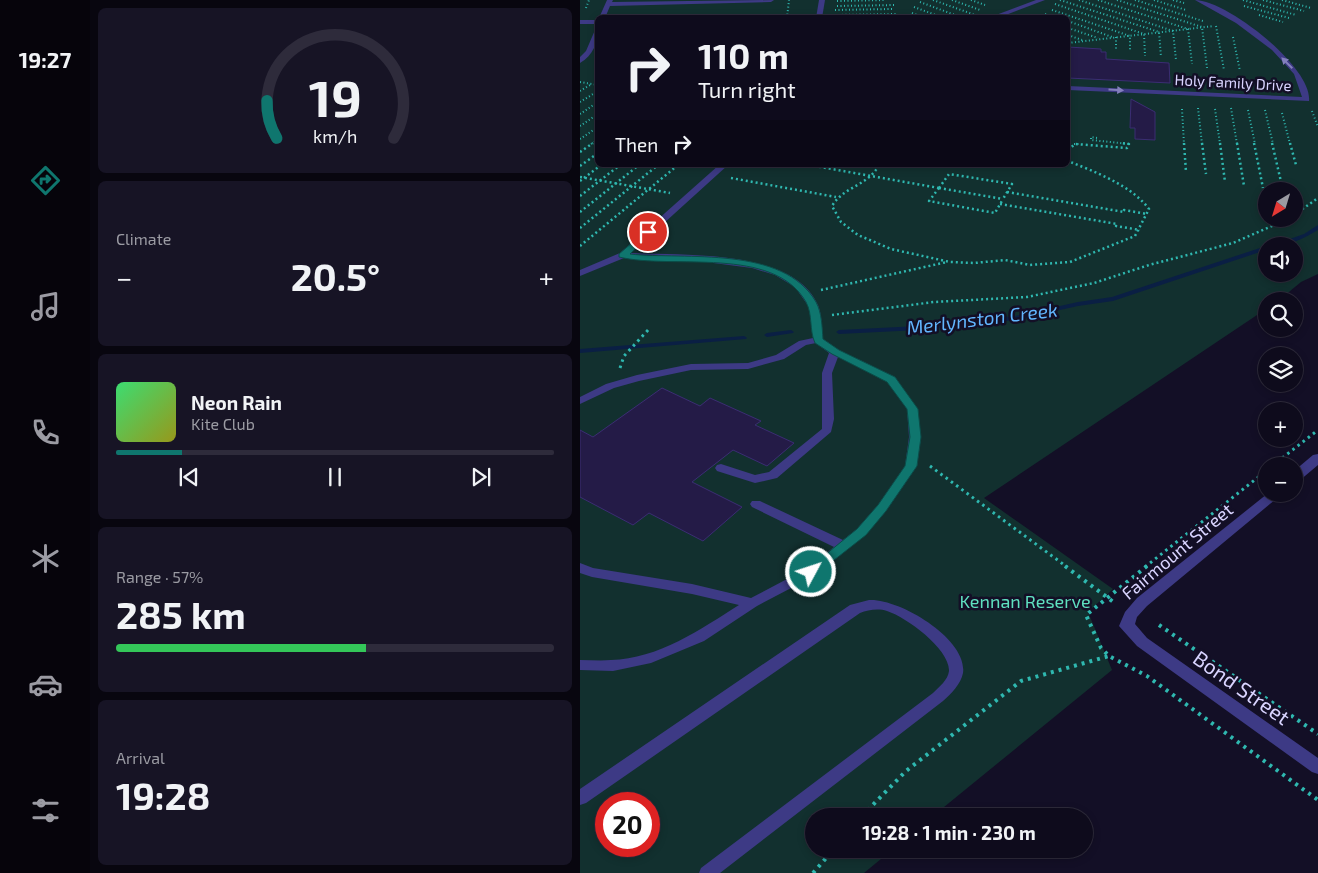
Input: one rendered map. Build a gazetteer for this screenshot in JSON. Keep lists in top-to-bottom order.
{
  "streets": {
    "street": ["Fairmount Street", "Bond Street"],
    "lane": ["Holy Family Drive"]
  },
  "crossings": [
    ["Fairmount Street", "Bond Street"]
  ],
  "water": ["Merlynston Creek"],
  "parks": ["Kennan Reserve"],
  "north": "bottom left",
  "page": {
    "tabs": "19:27",
    "turn": ["110 m", "Turn right"],
    "then": "Then",
    "tile": [
      "Climate",
      ["Range · 57%", "285 km"],
      ["Arrival", "19:28"]
    ],
    "map_buttons": ["+", "−"],
    "heat": ["−", "20.5°", "+"],
    "song": ["Neon Rain", "Kite Club"],
    "limit": "20",
    "trip": "19:28 · 1 min · 230 m",
    "gauge": ["19", "km/h"]
  }
}
